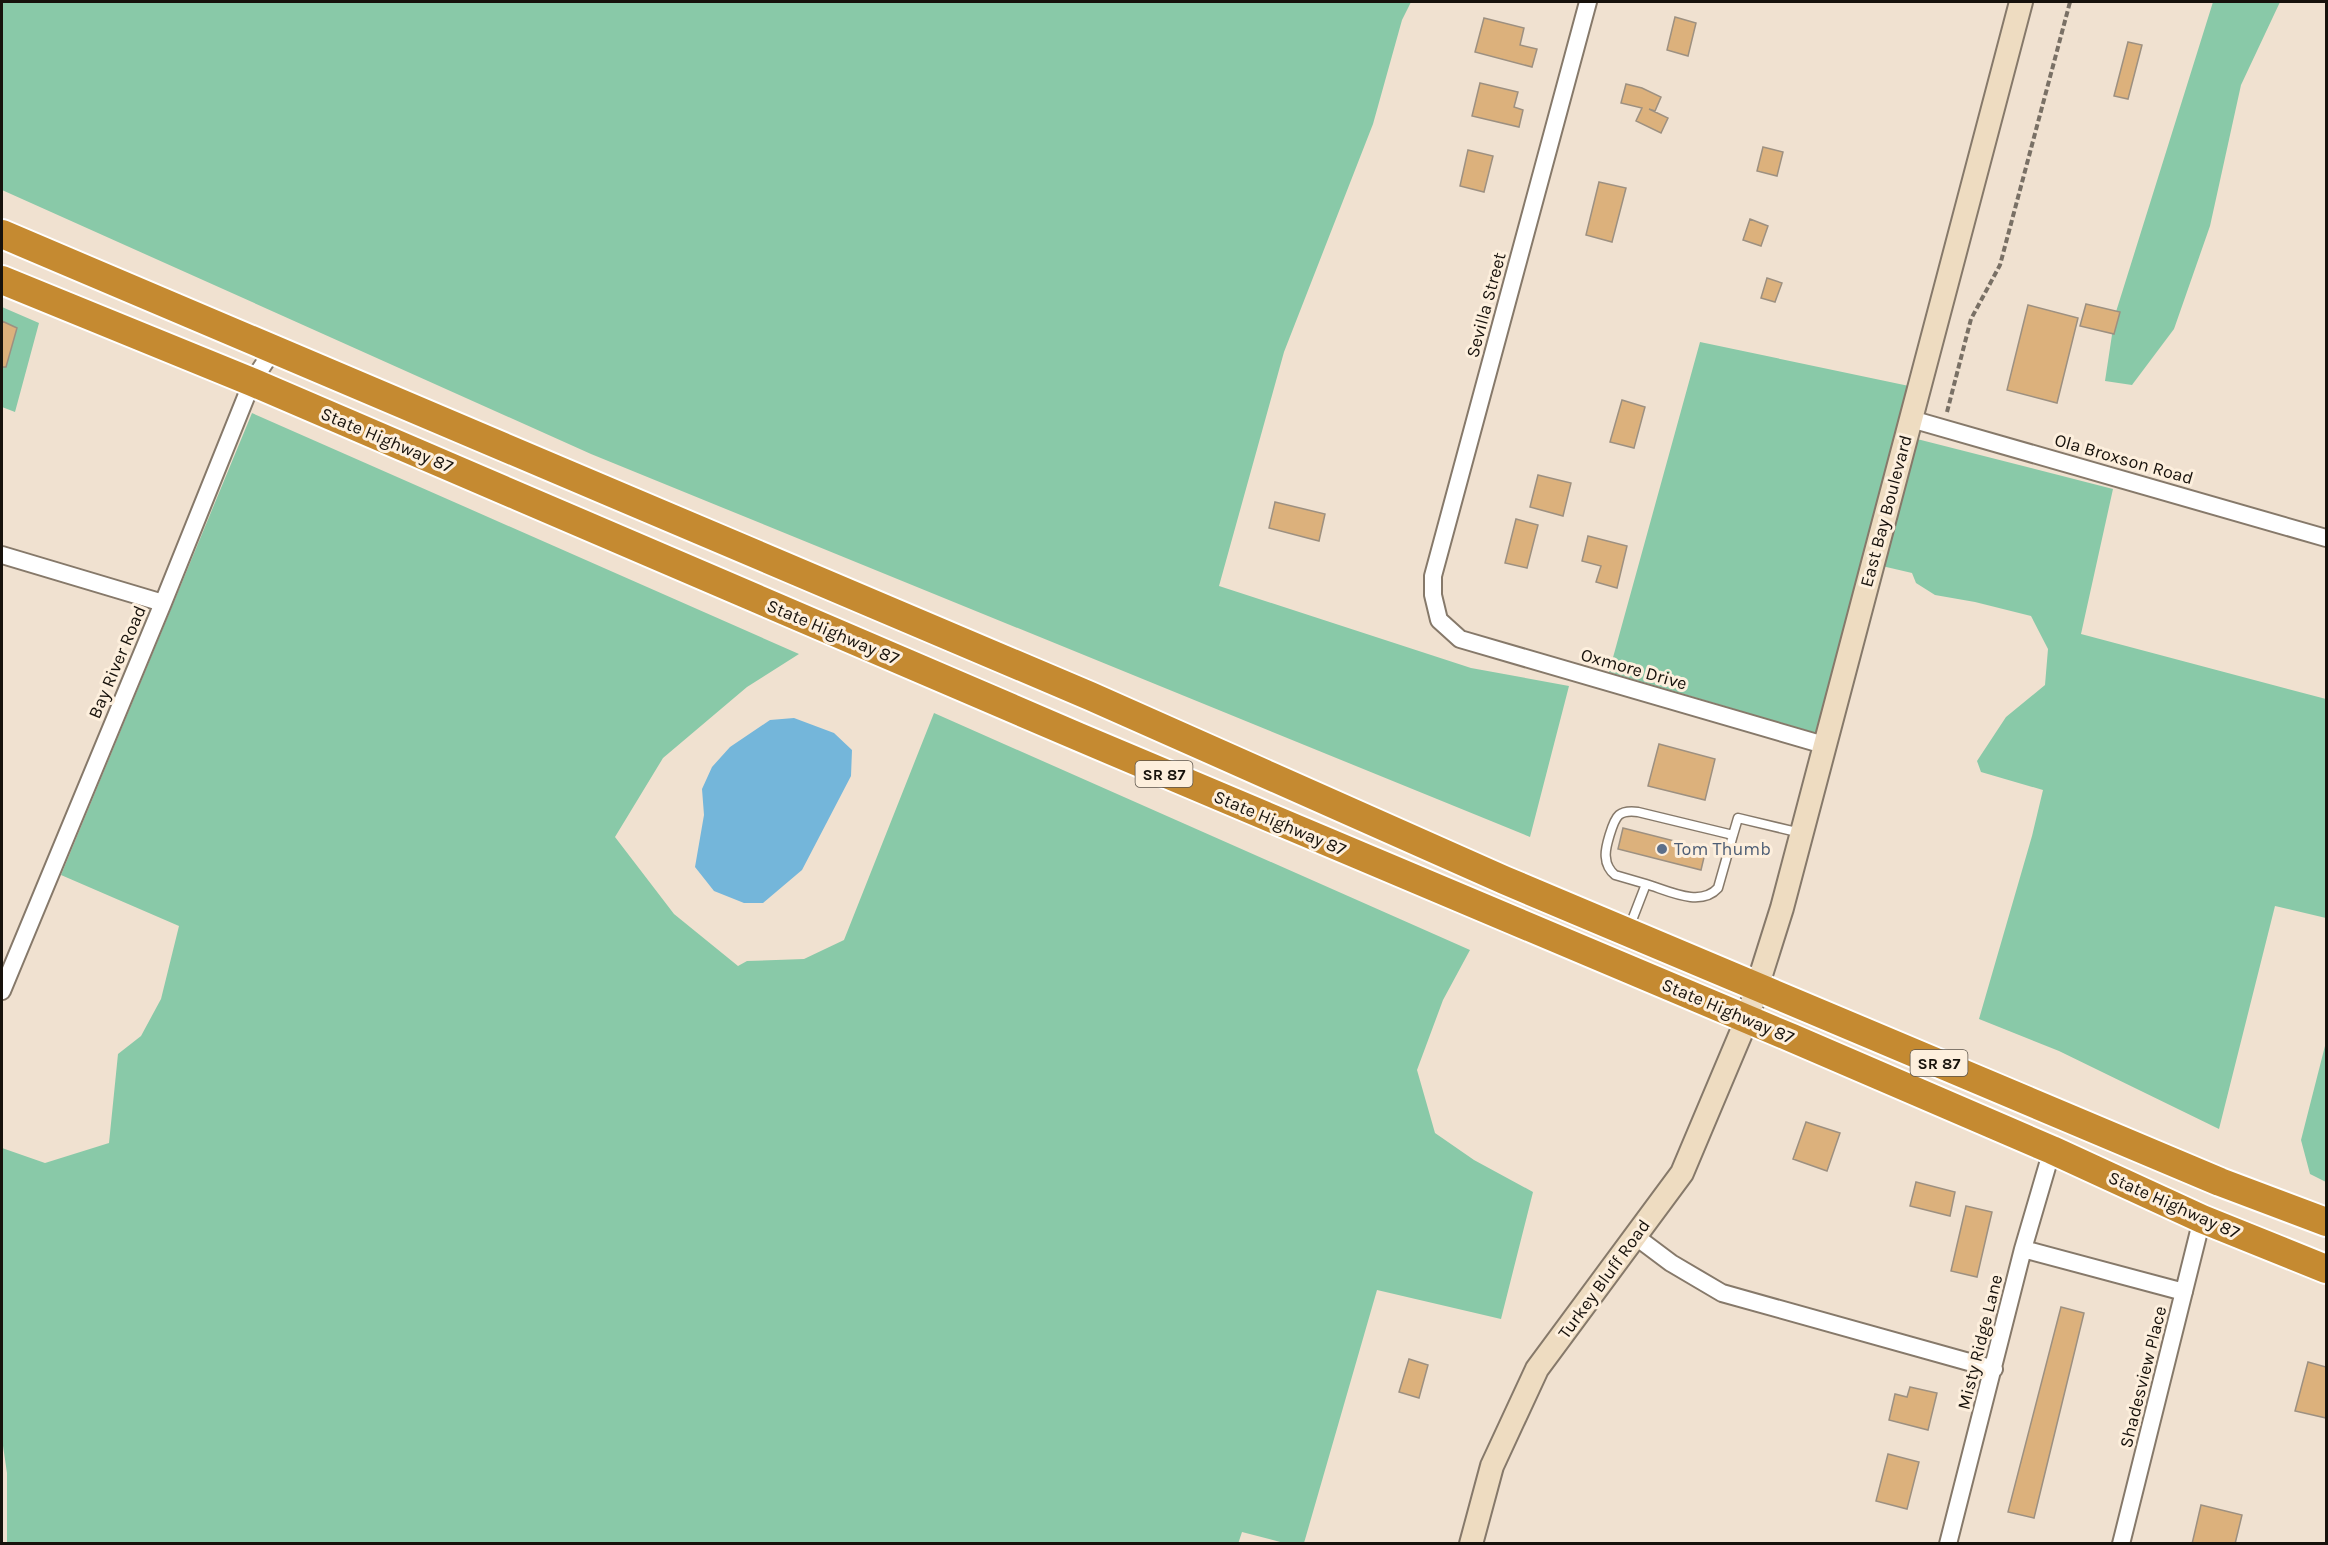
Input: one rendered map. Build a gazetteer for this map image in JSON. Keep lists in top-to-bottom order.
{
  "streets": {
    "highway": ["State Highway 87", "SR 87"],
    "main road": ["East Bay Boulevard", "Turkey Bluff Road"],
    "street": [
      "Sevilla Street",
      "Ola Broxson Road",
      "Bay River Road",
      "Oxmore Drive",
      "Misty Ridge Lane",
      "Shadesview Place"
    ]
  },
  "crossings": [
    ["Sevilla Street", "Oxmore Drive"],
    ["State Highway 87", "East Bay Boulevard"],
    ["State Highway 87", "Bay River Road"],
    ["State Highway 87", "Turkey Bluff Road"],
    ["State Highway 87", "Misty Ridge Lane"],
    ["State Highway 87", "Shadesview Place"],
    ["Ola Broxson Road", "East Bay Boulevard"],
    ["East Bay Boulevard", "Oxmore Drive"],
    ["East Bay Boulevard", "SR 87"],
    ["East Bay Boulevard", "Turkey Bluff Road"],
    ["Bay River Road", "SR 87"]
  ],
  "places": ["Tom Thumb"]
}
